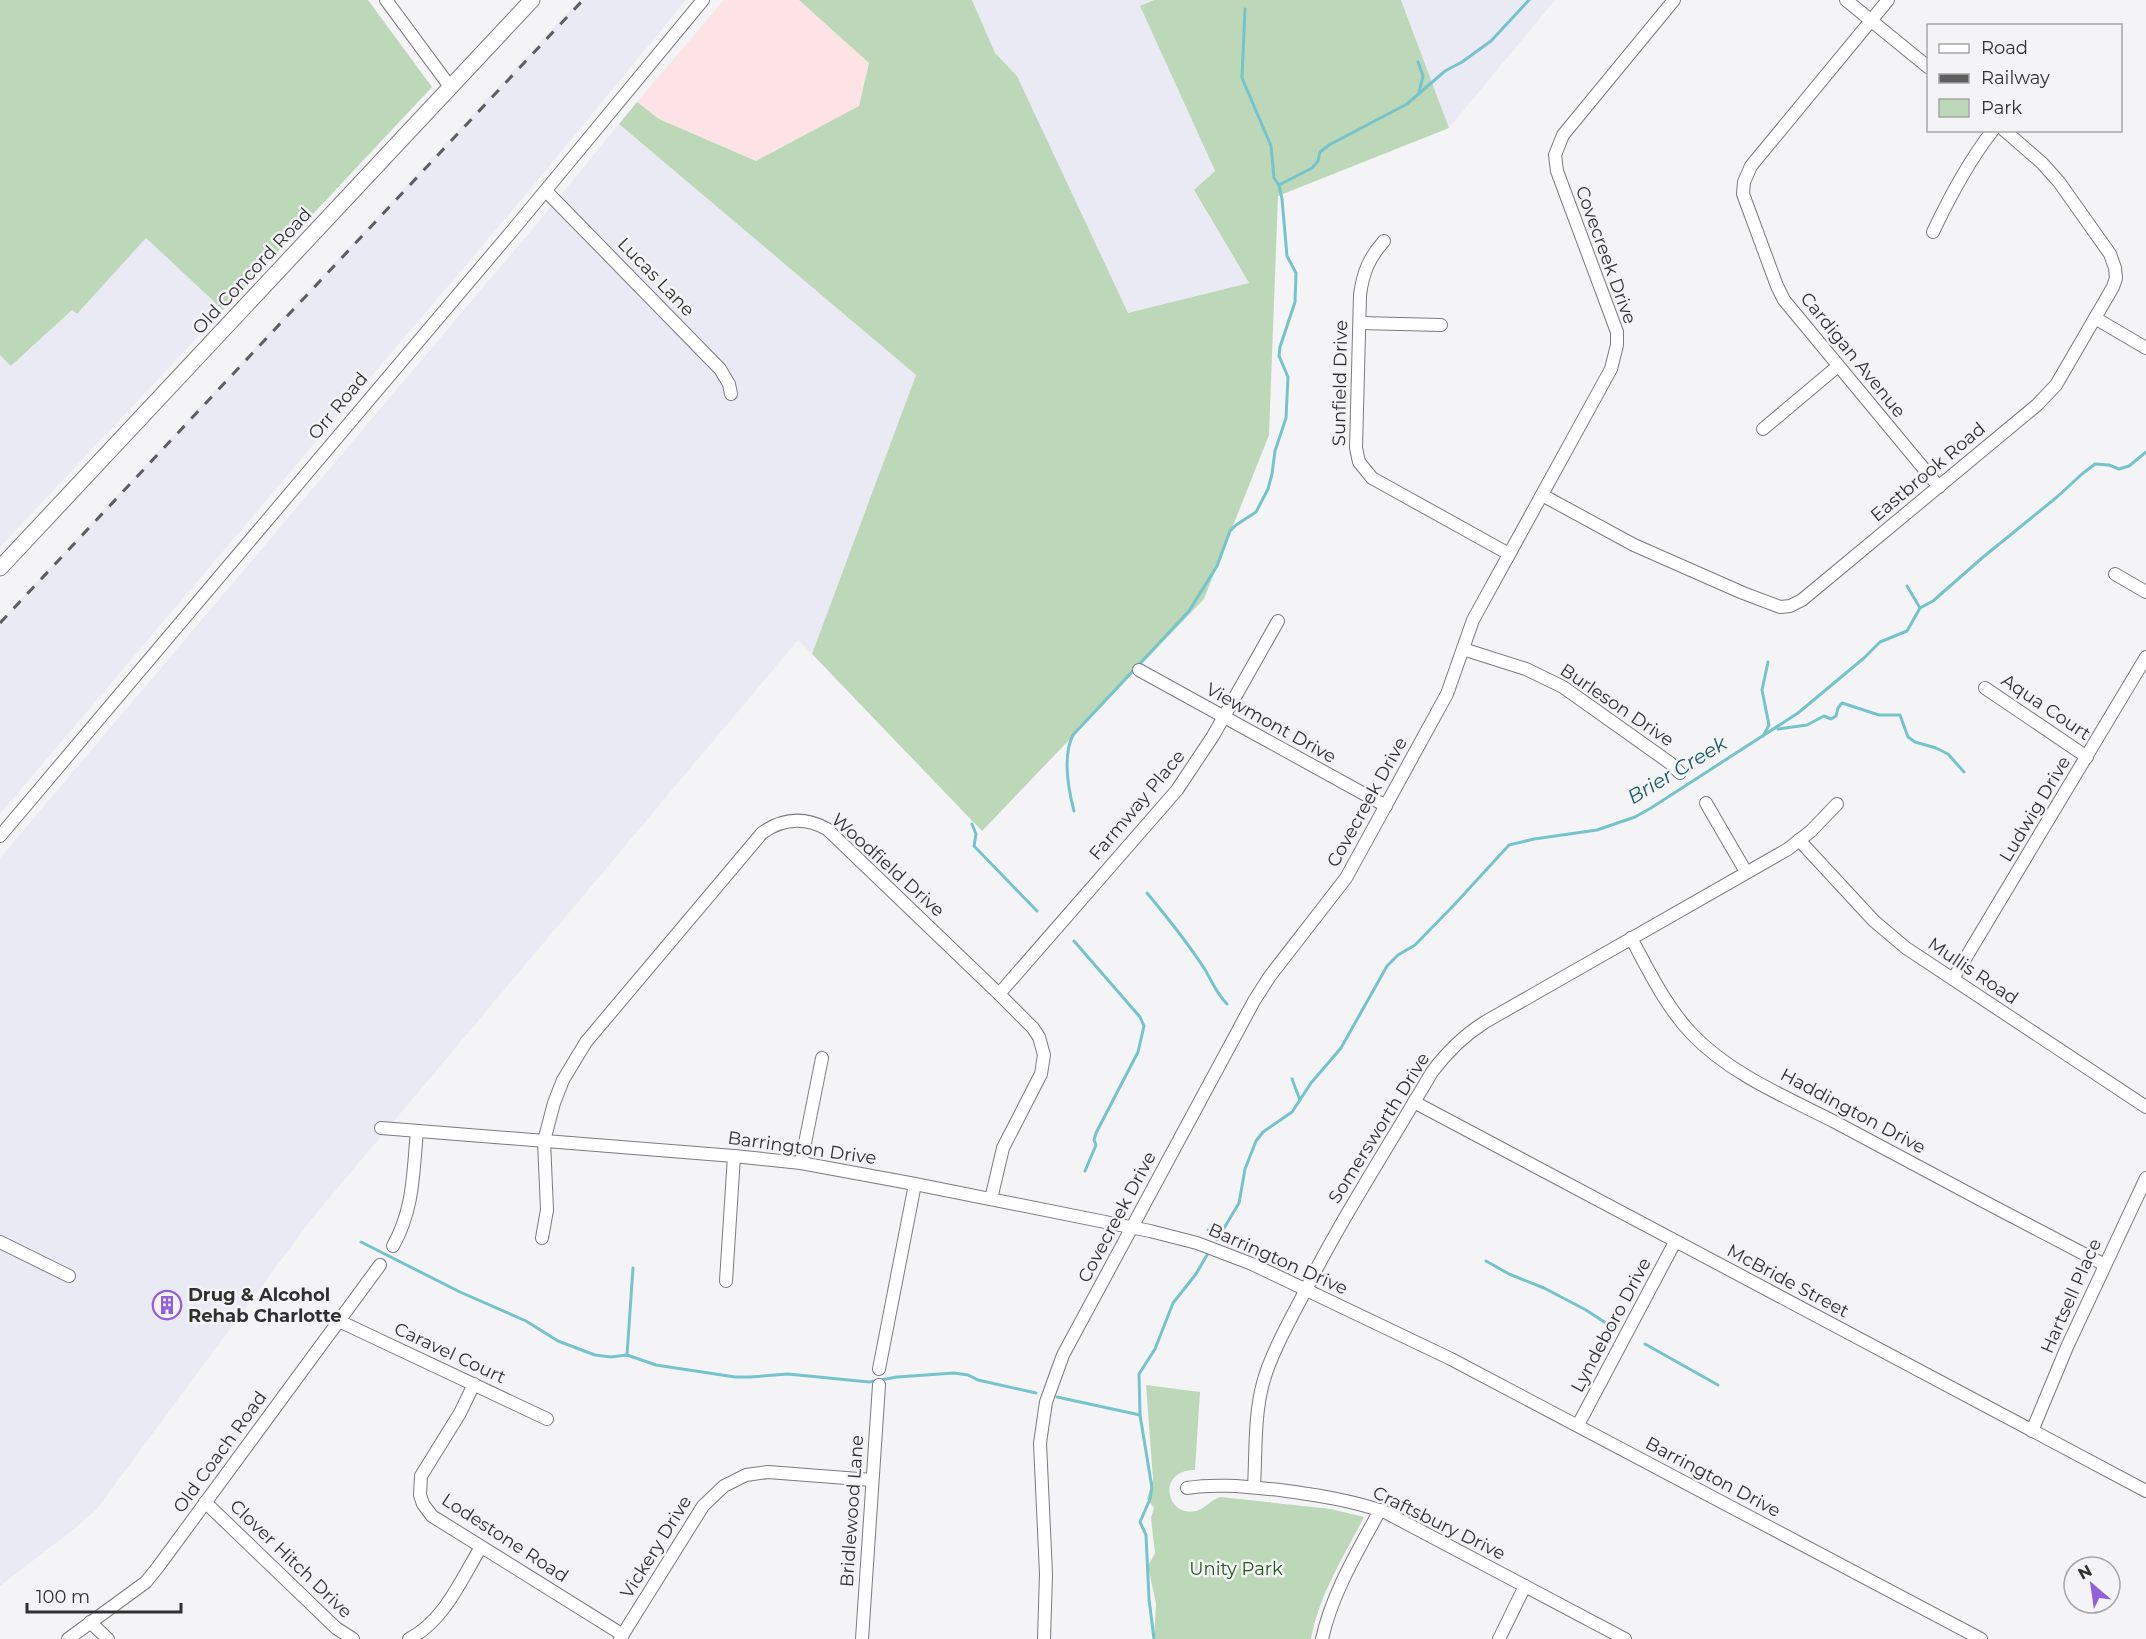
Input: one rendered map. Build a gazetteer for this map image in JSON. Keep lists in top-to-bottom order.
{
  "streets": {
    "street": [
      "Covecreek Drive",
      "Old Concord Road",
      "Lucas Lane",
      "Cardigan Avenue",
      "Sunfield Drive",
      "Orr Road",
      "Eastbrook Road",
      "Burleson Drive",
      "Aqua Court",
      "Viewmont Drive",
      "Farmway Place",
      "Ludwig Drive",
      "Woodfield Drive",
      "Mullis Road",
      "Haddington Drive",
      "Somersworth Drive",
      "Barrington Drive",
      "McBride Street",
      "Hartsell Place",
      "Lyndeboro Drive",
      "Caravel Court",
      "Old Coach Road",
      "Bridlewood Lane",
      "Craftsbury Drive",
      "Lodestone Road",
      "Vickery Drive",
      "Clover Hitch Drive"
    ]
  },
  "crossings": [
    ["Covecreek Drive", "Sunfield Drive"],
    ["Covecreek Drive", "Eastbrook Road"],
    ["Covecreek Drive", "Burleson Drive"],
    ["Covecreek Drive", "Viewmont Drive"],
    ["Covecreek Drive", "Barrington Drive"],
    ["Lucas Lane", "Orr Road"],
    ["Cardigan Avenue", "Eastbrook Road"],
    ["Aqua Court", "Ludwig Drive"],
    ["Viewmont Drive", "Farmway Place"],
    ["Farmway Place", "Woodfield Drive"],
    ["Ludwig Drive", "Mullis Road"],
    ["Woodfield Drive", "Barrington Drive"],
    ["Mullis Road", "Somersworth Drive"],
    ["Haddington Drive", "Somersworth Drive"],
    ["Haddington Drive", "Hartsell Place"],
    ["Somersworth Drive", "Barrington Drive"],
    ["Somersworth Drive", "McBride Street"],
    ["Somersworth Drive", "Craftsbury Drive"],
    ["Barrington Drive", "Lyndeboro Drive"],
    ["McBride Street", "Hartsell Place"],
    ["McBride Street", "Lyndeboro Drive"],
    ["Caravel Court", "Old Coach Road"],
    ["Caravel Court", "Lodestone Road"],
    ["Old Coach Road", "Clover Hitch Drive"],
    ["Bridlewood Lane", "Vickery Drive"],
    ["Lodestone Road", "Vickery Drive"]
  ],
  "water": ["Brier Creek"],
  "parks": ["Unity Park"],
  "places": {
    "building": ["Drug & Alcohol Rehab Charlotte"]
  },
  "legend": ["Road", "Railway", "Park"],
  "scale_bar": "100 m",
  "north": "top left"
}
